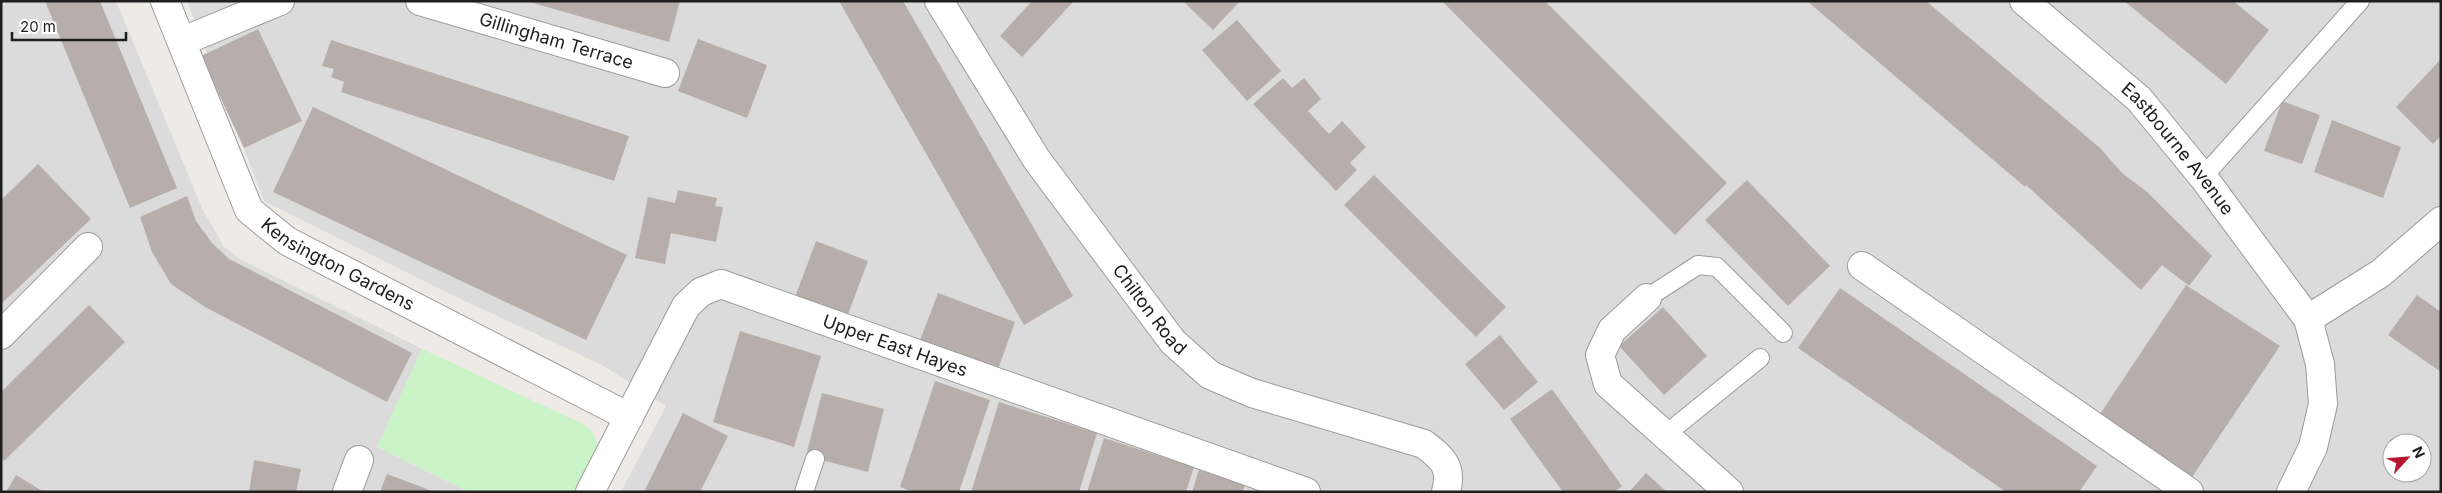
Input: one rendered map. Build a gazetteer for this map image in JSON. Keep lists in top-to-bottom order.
{
  "streets": {
    "street": [
      "Gillingham Terrace",
      "Eastbourne Avenue",
      "Kensington Gardens",
      "Chilton Road",
      "Upper East Hayes"
    ]
  },
  "crossings": [
    ["Kensington Gardens", "Upper East Hayes"]
  ],
  "scale_bar": "20 m",
  "north": "top right"
}
